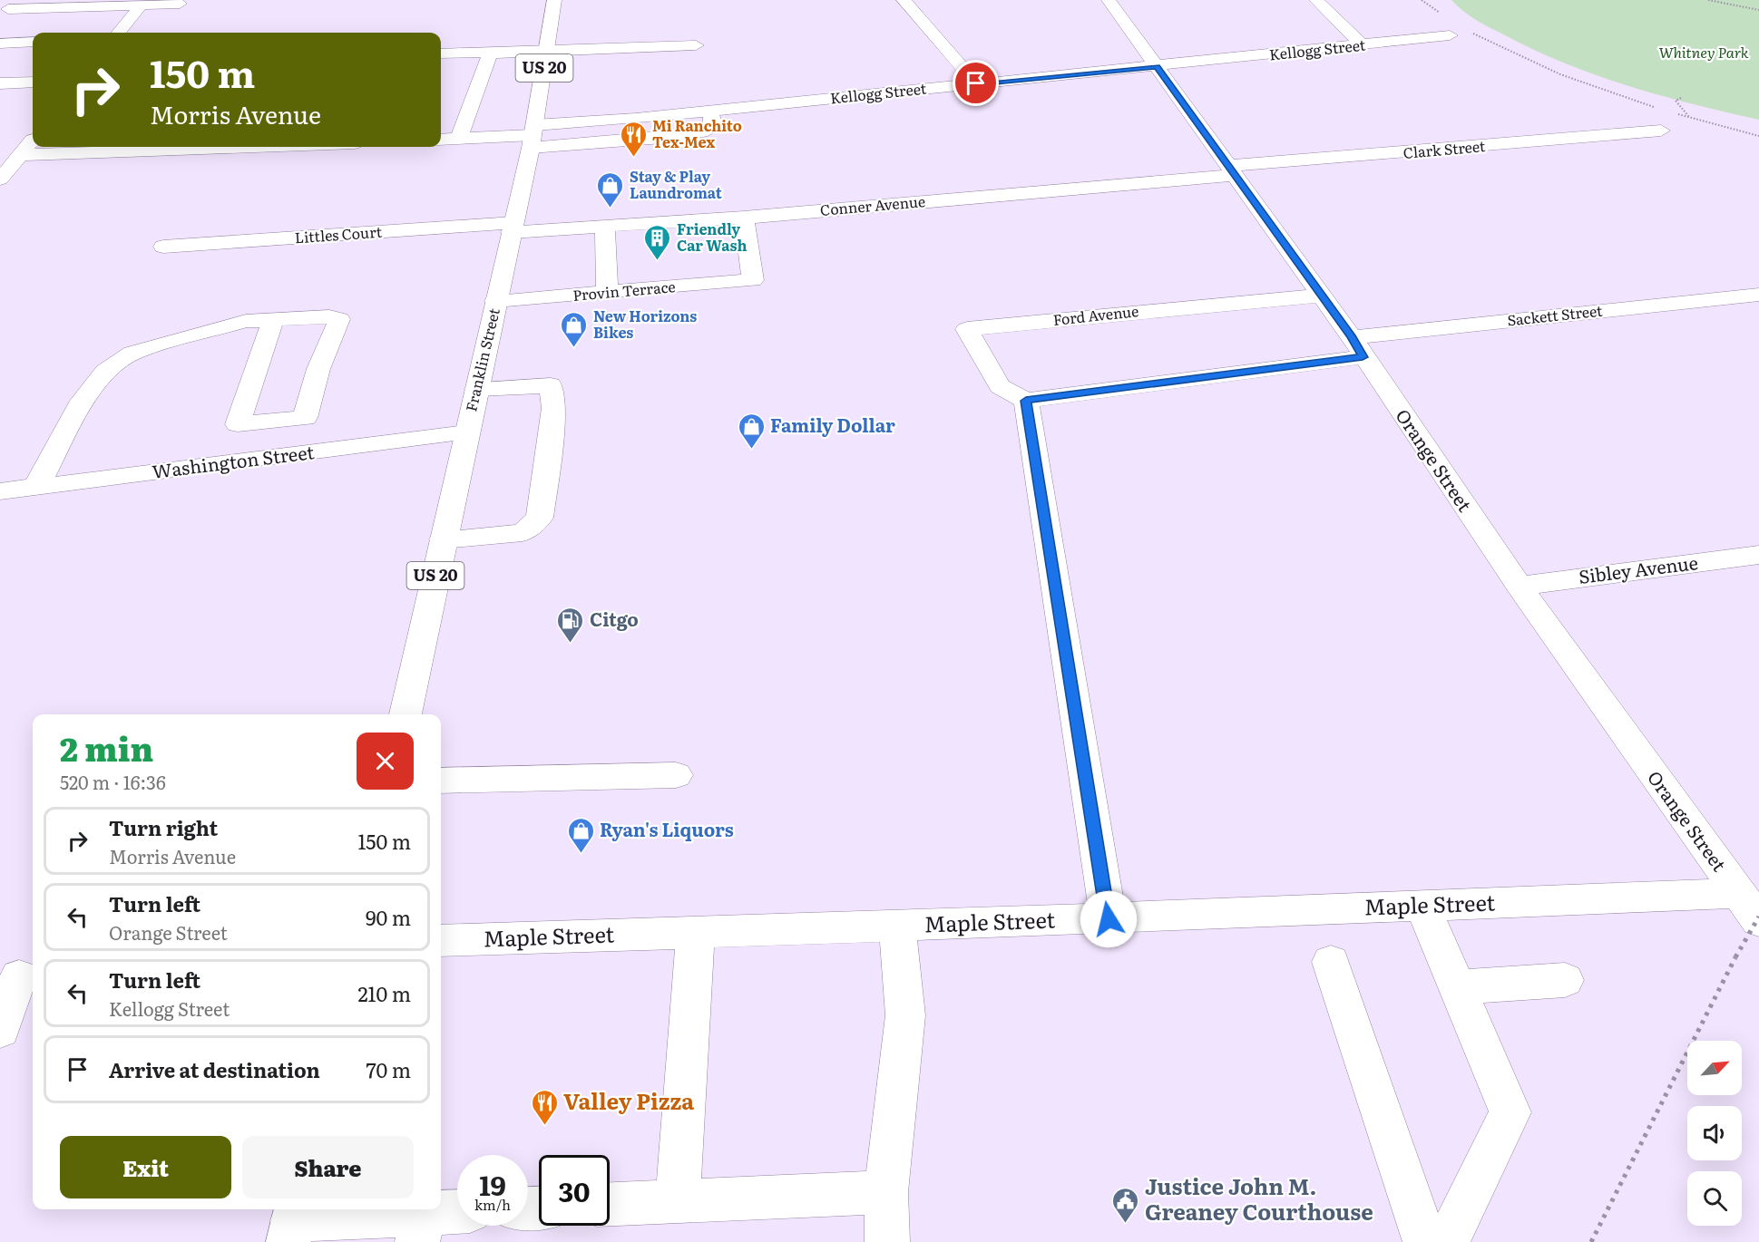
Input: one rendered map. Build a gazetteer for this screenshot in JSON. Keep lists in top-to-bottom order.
{
  "streets": {
    "street": [
      "Kellogg Street",
      "US 20",
      "Clark Street",
      "Conner Avenue",
      "Littles Court",
      "Provin Terrace",
      "Ford Avenue",
      "Sackett Street",
      "Franklin Street",
      "Orange Street",
      "Washington Street",
      "Sibley Avenue",
      "Maple Street"
    ]
  },
  "crossings": [
    ["Kellogg Street", "Franklin Street"],
    ["Kellogg Street", "Orange Street"],
    ["Clark Street", "Conner Avenue"],
    ["Clark Street", "Orange Street"],
    ["Conner Avenue", "Provin Terrace"],
    ["Conner Avenue", "Orange Street"],
    ["Littles Court", "Franklin Street"],
    ["Provin Terrace", "Franklin Street"],
    ["Ford Avenue", "Sackett Street"],
    ["Ford Avenue", "Orange Street"],
    ["Sackett Street", "Orange Street"],
    ["Franklin Street", "Washington Street"],
    ["Orange Street", "Sibley Avenue"],
    ["Orange Street", "Maple Street"]
  ],
  "parks": ["Whitney Park"],
  "places": {
    "restaurant": ["Mi Ranchito Tex-Mex", "Valley Pizza"],
    "shop": [
      "Stay & Play Laundromat",
      "New Horizons Bikes",
      "Family Dollar",
      "Ryan's Liquors"
    ],
    "building": ["Friendly Car Wash"],
    "fuel station": ["Citgo"],
    "public building": ["Justice John M. Greaney Courthouse"]
  },
  "north": "top right",
  "page": {
    "turn": ["150 m", "Morris Avenue"],
    "heading": ["2 min", "520 m · 16:36"],
    "list": [
      {
        "name": "Turn right",
        "note": "Morris Avenue",
        "value": "150 m"
      },
      {
        "name": "Turn left",
        "note": "Orange Street",
        "value": "90 m"
      },
      {
        "name": "Turn left",
        "note": "Kellogg Street",
        "value": "210 m"
      },
      {
        "name": "Arrive at destination",
        "value": "70 m"
      }
    ],
    "buttons": ["Exit", "Share"],
    "speed": "19 km/h",
    "limit": "30"
  }
}
